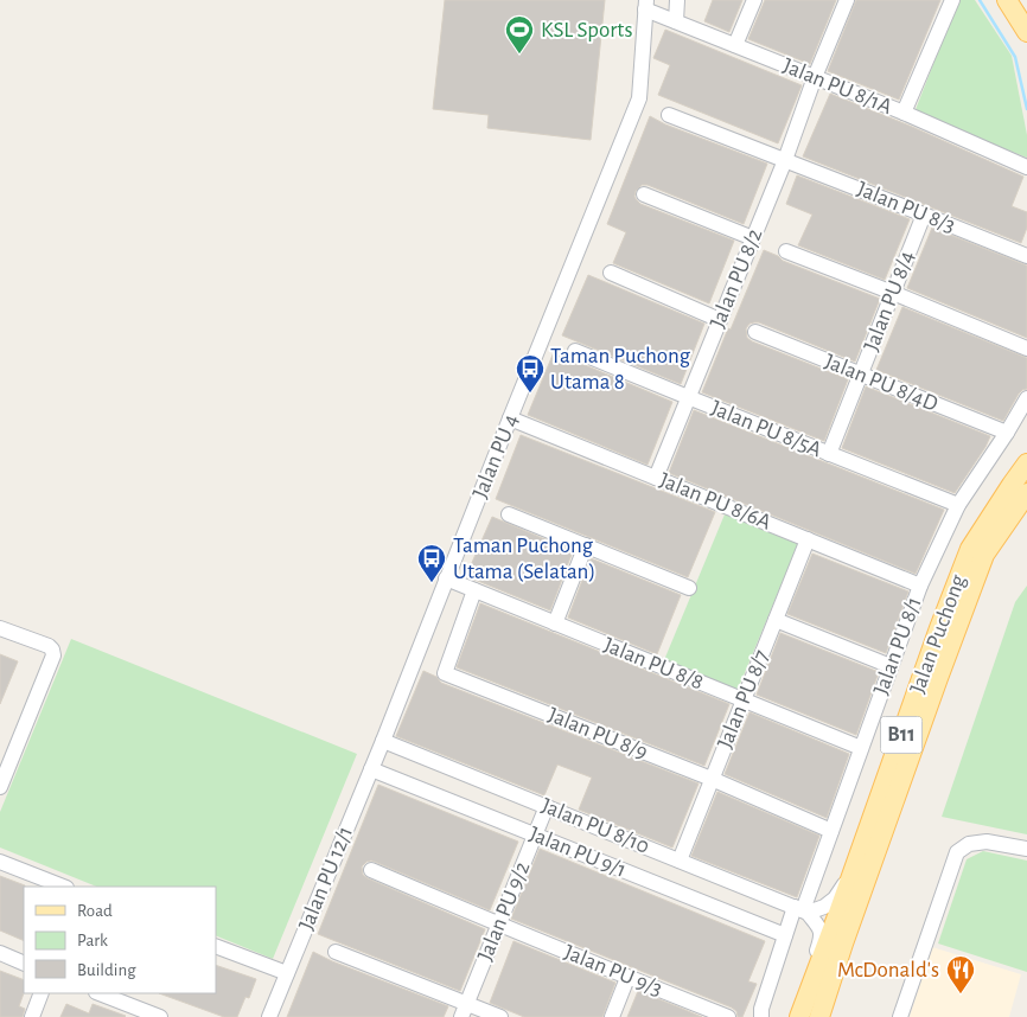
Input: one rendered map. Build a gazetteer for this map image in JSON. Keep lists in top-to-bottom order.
{
  "streets": {
    "main road": ["Jalan Puchong", "B11"],
    "street": [
      "Jalan PU 8/1A",
      "Jalan PU 8/3",
      "Jalan PU 8/2",
      "Jalan PU 8/4",
      "Jalan PU 8/4D",
      "Jalan PU 8/5A",
      "Jalan PU 4",
      "Jalan PU 8/6A",
      "Jalan PU 8/1",
      "Jalan PU 8/8",
      "Jalan PU 8/7",
      "Jalan PU 8/9",
      "Jalan PU 8/10",
      "Jalan PU 9/1",
      "Jalan PU 12/1",
      "Jalan PU 9/2",
      "Jalan PU 9/3"
    ]
  },
  "crossings": [
    ["Jalan PU 8/1A", "Jalan PU 8/2"],
    ["Jalan PU 8/1A", "Jalan PU 4"],
    ["Jalan PU 8/3", "Jalan PU 8/2"],
    ["Jalan PU 8/3", "Jalan PU 8/4"],
    ["Jalan PU 8/2", "Jalan PU 8/5A"],
    ["Jalan PU 8/2", "Jalan PU 8/6A"],
    ["Jalan PU 8/4", "Jalan PU 8/4D"],
    ["Jalan PU 8/4", "Jalan PU 8/5A"],
    ["Jalan PU 8/4D", "Jalan PU 8/1"],
    ["Jalan PU 8/5A", "Jalan PU 8/1"],
    ["Jalan PU 4", "Jalan PU 8/6A"],
    ["Jalan PU 4", "Jalan PU 8/8"],
    ["Jalan PU 4", "Jalan PU 8/10"],
    ["Jalan PU 4", "Jalan PU 12/1"],
    ["Jalan PU 8/6A", "Jalan PU 8/1"],
    ["Jalan PU 8/6A", "Jalan PU 8/7"],
    ["Jalan PU 8/1", "Jalan PU 8/8"],
    ["Jalan PU 8/1", "Jalan PU 8/9"],
    ["Jalan PU 8/1", "Jalan PU 8/10"],
    ["Jalan PU 8/8", "Jalan PU 8/7"],
    ["Jalan PU 8/8", "Jalan PU 8/9"],
    ["Jalan PU 8/7", "Jalan PU 8/9"],
    ["Jalan PU 8/7", "Jalan PU 8/10"],
    ["Jalan PU 8/10", "Jalan PU 12/1"],
    ["Jalan PU 8/10", "Jalan PU 9/2"],
    ["Jalan PU 9/1", "Jalan PU 12/1"],
    ["Jalan PU 9/1", "Jalan PU 9/2"],
    ["Jalan PU 9/2", "Jalan PU 9/3"]
  ],
  "places": {
    "sports": ["KSL Sports"],
    "bus stop": ["Taman Puchong Utama 8", "Taman Puchong Utama (Selatan)"],
    "restaurant": ["McDonald's"]
  },
  "legend": ["Road", "Park", "Building"]
}
